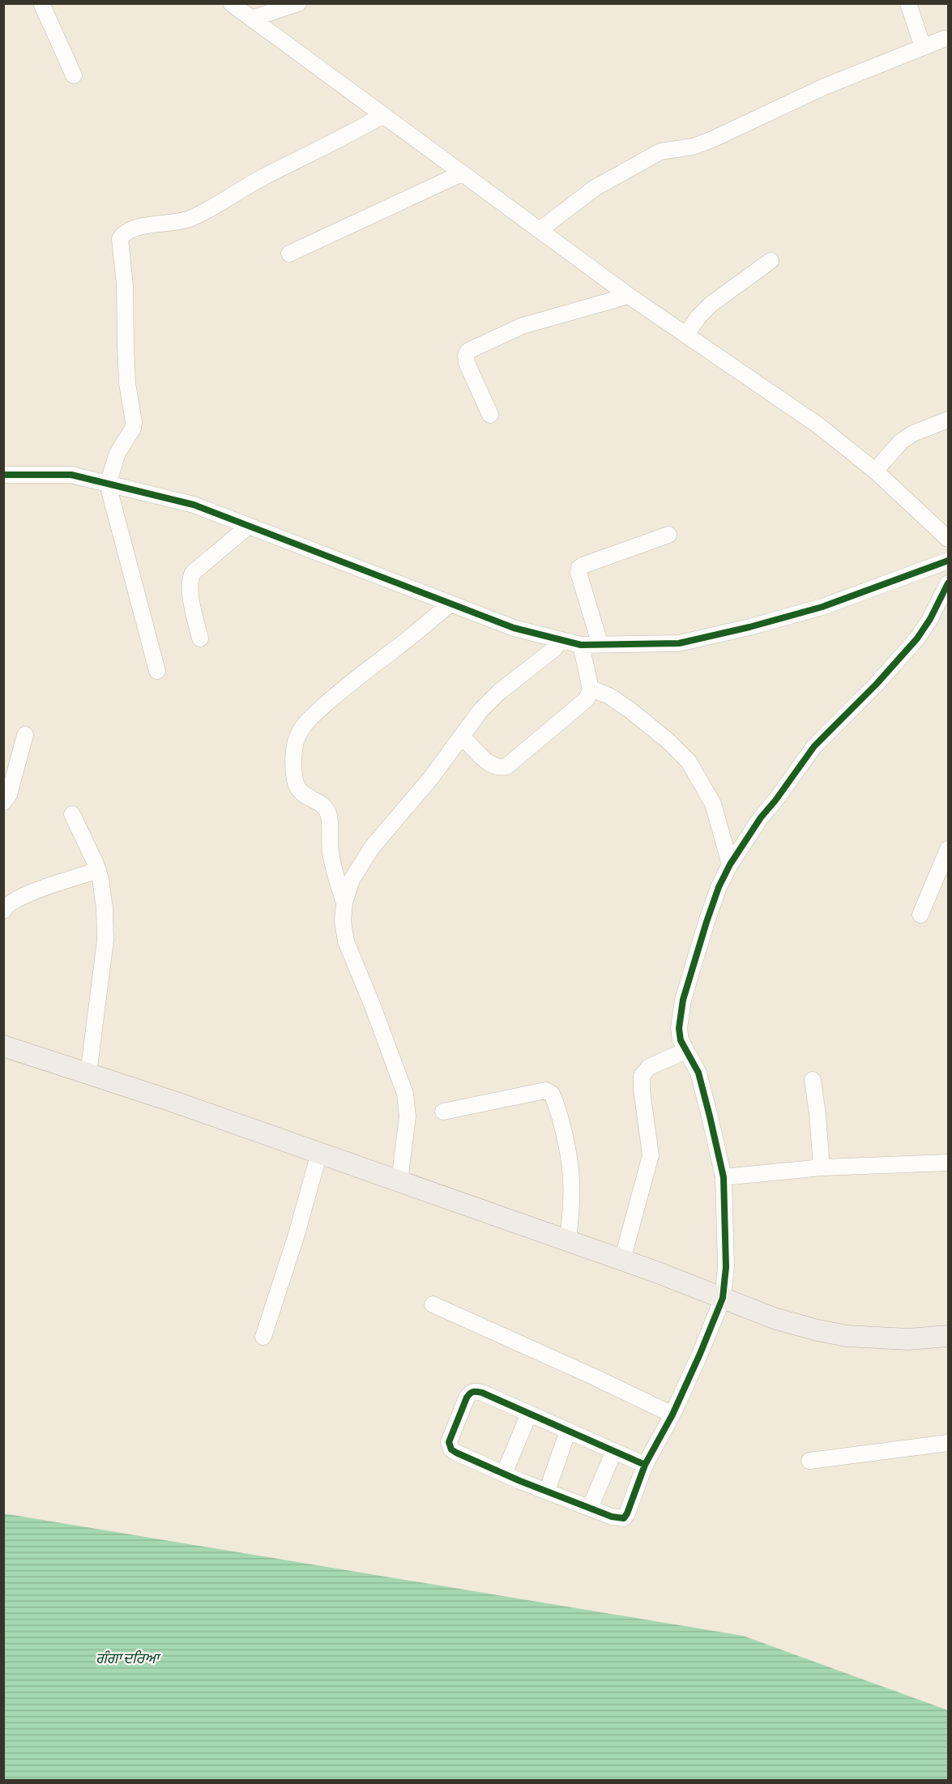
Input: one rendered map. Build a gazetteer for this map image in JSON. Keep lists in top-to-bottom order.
{
  "water": ["ਗੰਗਾ ਦਰਿਆ"]
}
